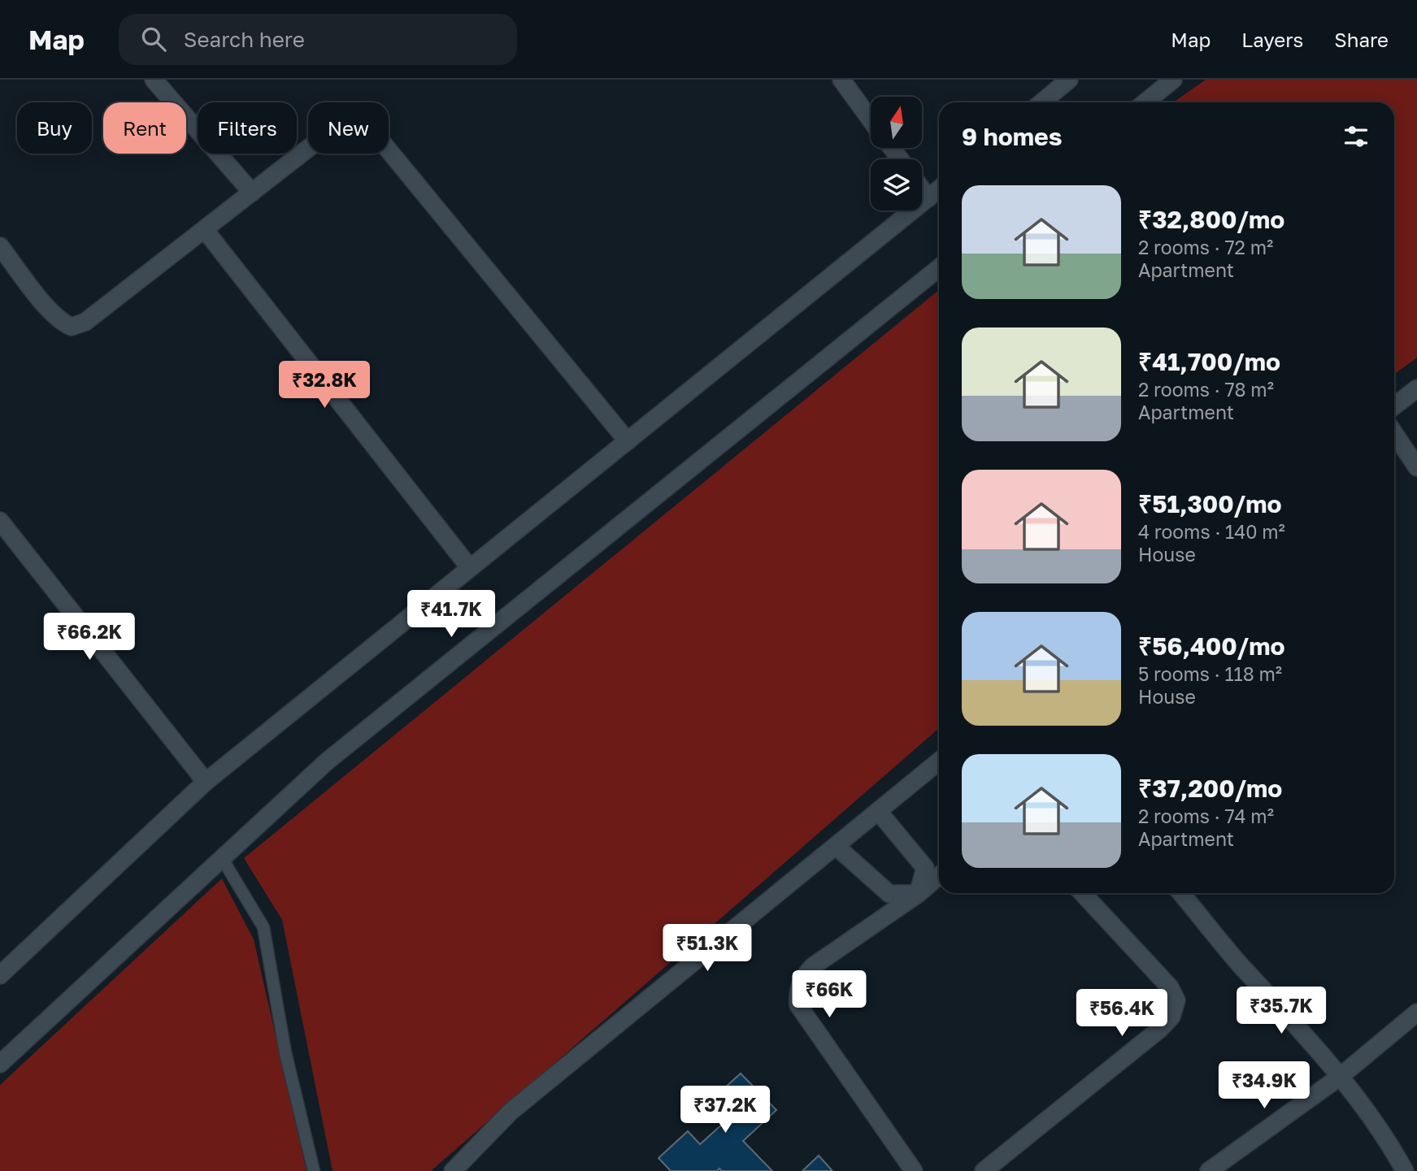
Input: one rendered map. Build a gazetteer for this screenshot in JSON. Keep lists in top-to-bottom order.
{
  "north": "top",
  "page": {
    "header": "Map",
    "search": "Search here",
    "nav": ["Map", "Layers", "Share"],
    "chip": [
      "Buy",
      "Rent",
      "Filters",
      "New"
    ],
    "heading": "9 homes",
    "list": [
      {
        "name": "₹32,800/mo",
        "note": "2 rooms · 72 m² · Apartment"
      },
      {
        "name": "₹41,700/mo",
        "note": "2 rooms · 78 m² · Apartment"
      },
      {
        "name": "₹51,300/mo",
        "note": "4 rooms · 140 m² · House"
      },
      {
        "name": "₹56,400/mo",
        "note": "5 rooms · 118 m² · House"
      },
      {
        "name": "₹37,200/mo",
        "note": "2 rooms · 74 m² · Apartment"
      }
    ],
    "price": [
      "₹32.8K",
      "₹41.7K",
      "₹66.2K",
      "₹51.3K",
      "₹66K",
      "₹35.7K",
      "₹56.4K",
      "₹34.9K",
      "₹37.2K"
    ]
  }
}
